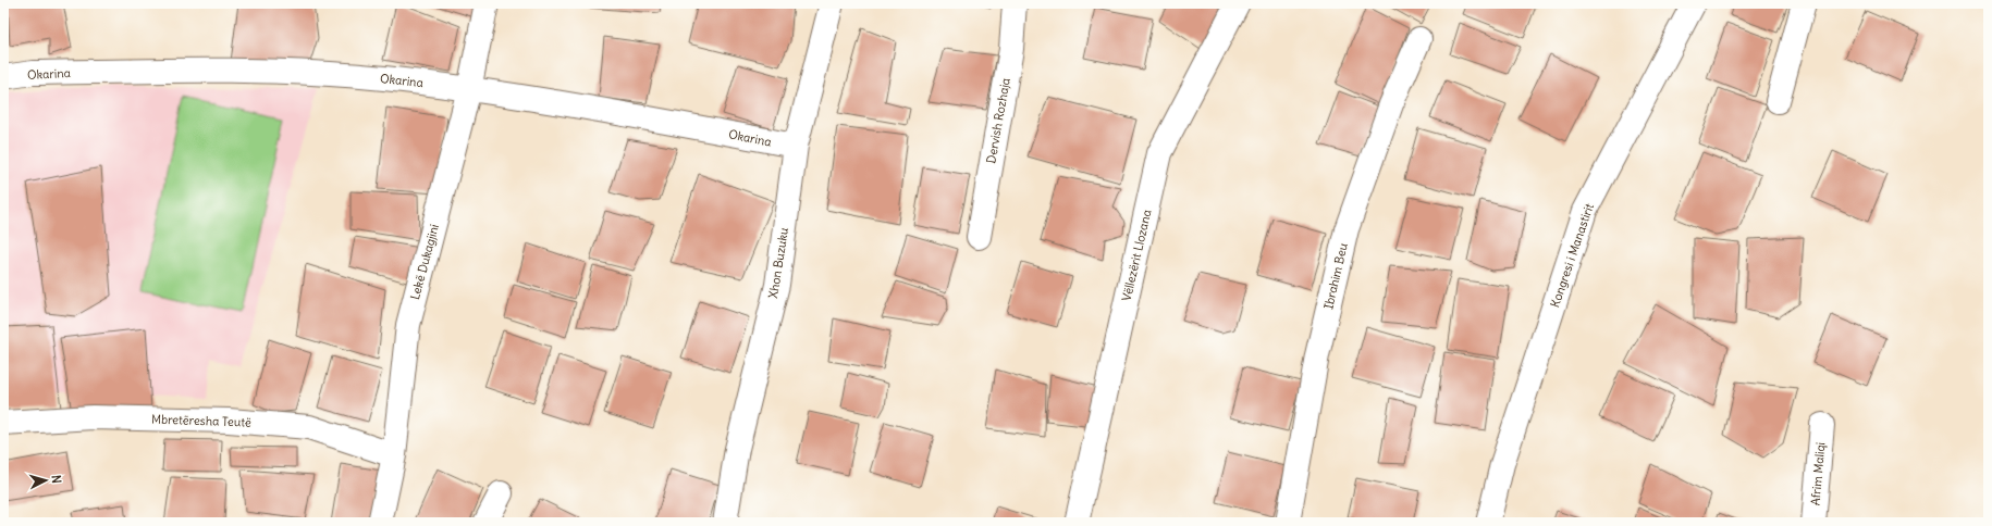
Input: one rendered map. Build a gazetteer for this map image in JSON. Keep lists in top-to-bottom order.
{
  "streets": {
    "street": [
      "Okarina",
      "Dervish Rozhaja",
      "Vëllezërit Llozana",
      "Kongresi i Manastirit",
      "Lekë Dukagjini",
      "Xhon Buzuku",
      "Ibrahim Beu",
      "Mbretëresha Teutë",
      "Afrim Maliqi"
    ]
  },
  "crossings": [
    ["Okarina", "Lekë Dukagjini"],
    ["Okarina", "Xhon Buzuku"],
    ["Lekë Dukagjini", "Mbretëresha Teutë"]
  ],
  "north": "right"
}
